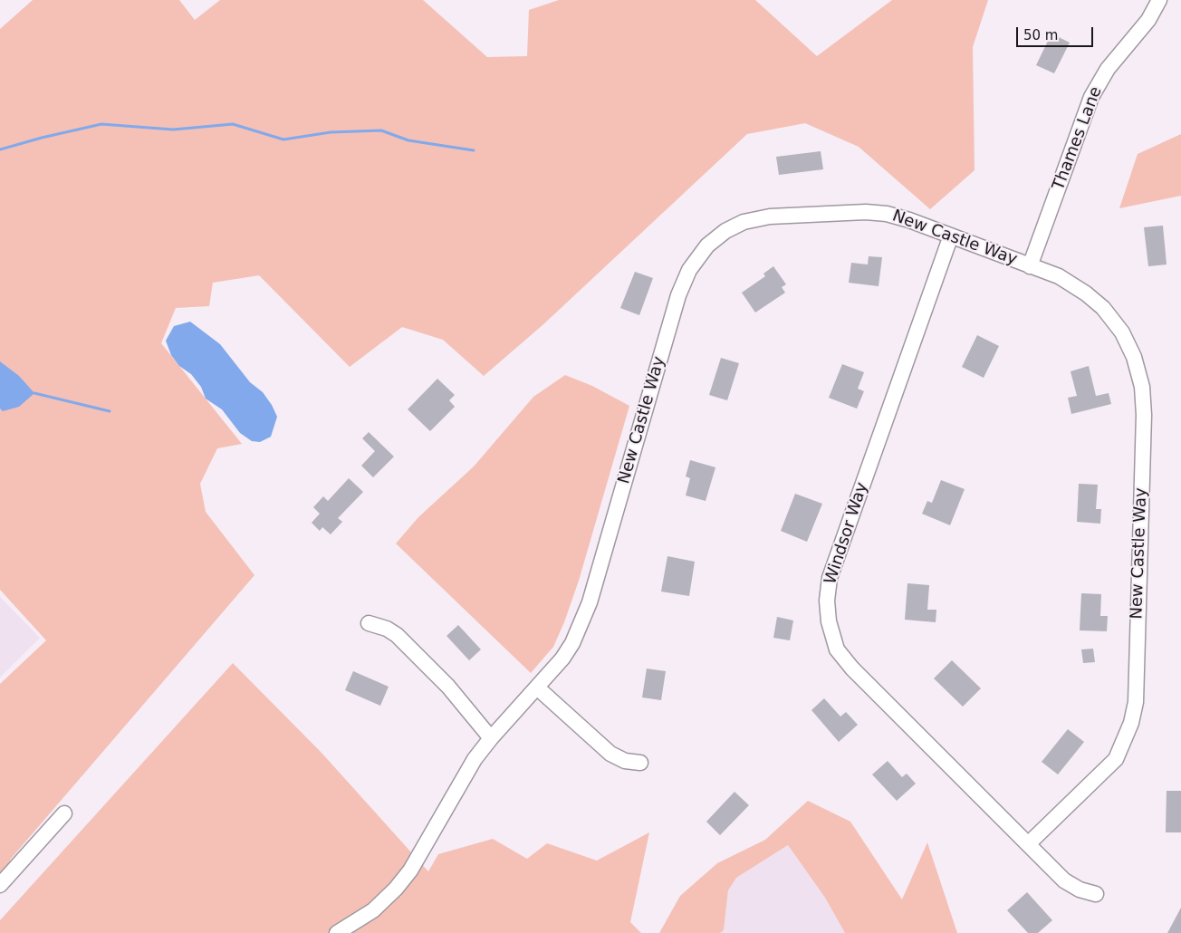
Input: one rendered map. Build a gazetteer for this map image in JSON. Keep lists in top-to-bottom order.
{
  "streets": {
    "street": ["Thames Lane", "New Castle Way", "Windsor Way"]
  },
  "crossings": [
    ["Thames Lane", "New Castle Way"],
    ["New Castle Way", "Windsor Way"]
  ],
  "scale_bar": "50 m"
}
